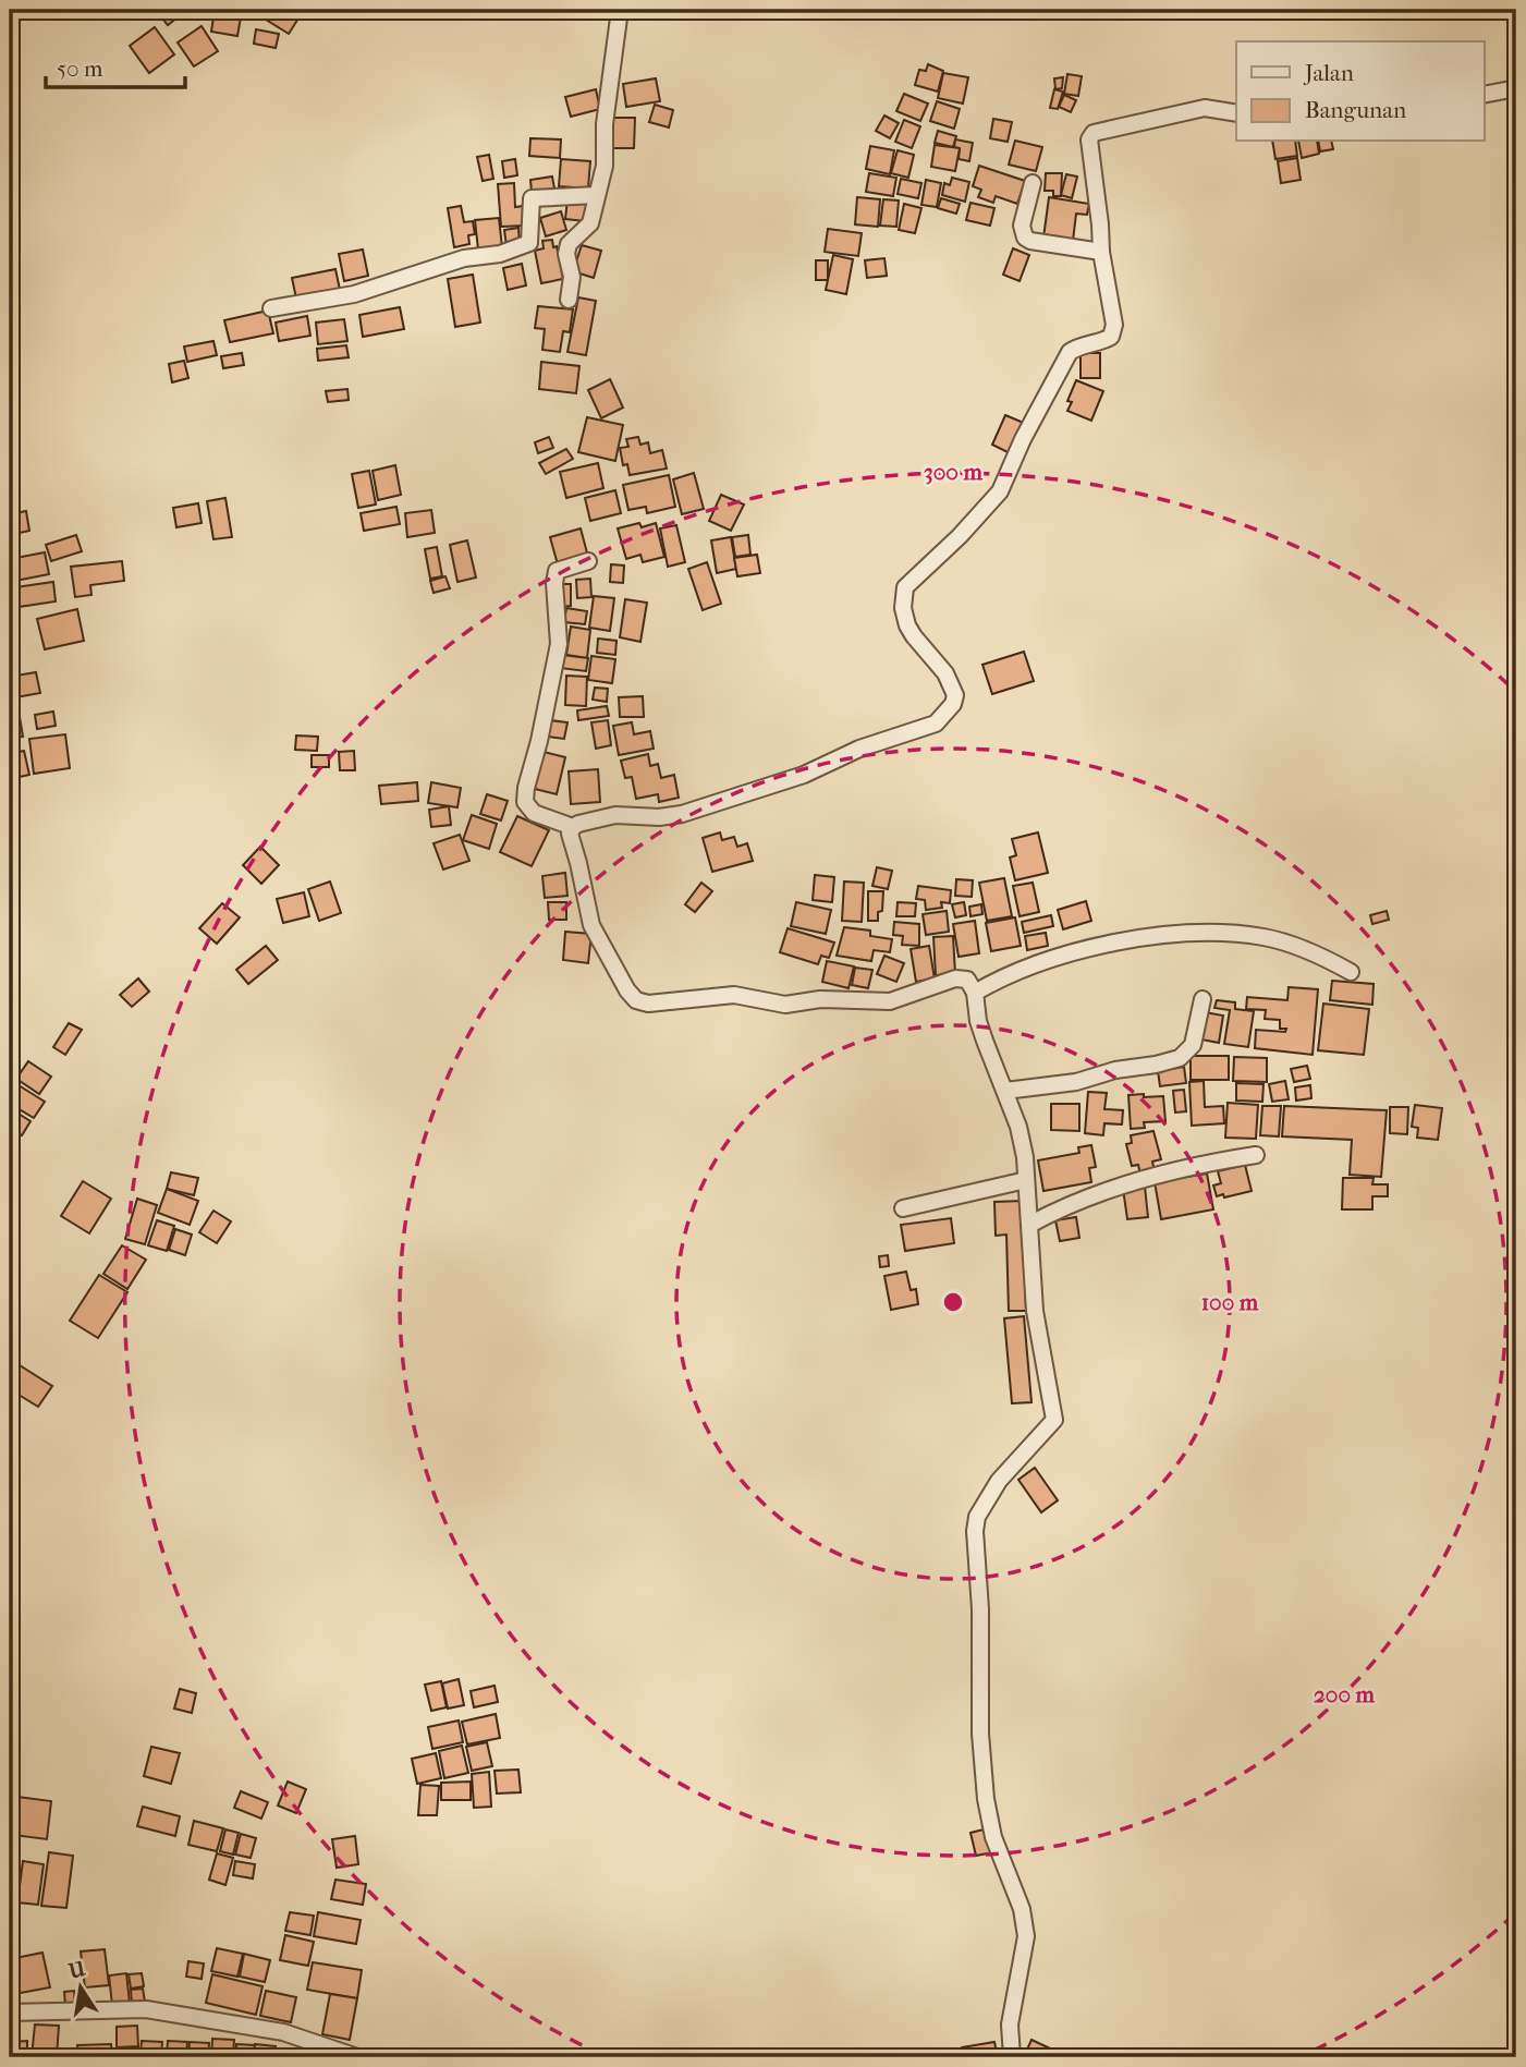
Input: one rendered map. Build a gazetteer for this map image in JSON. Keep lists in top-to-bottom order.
{
  "legend": ["Jalan", "Bangunan"],
  "scale_bar": "50 m",
  "north": "top",
  "rings": ["300 m", "100 m", "200 m"]
}
